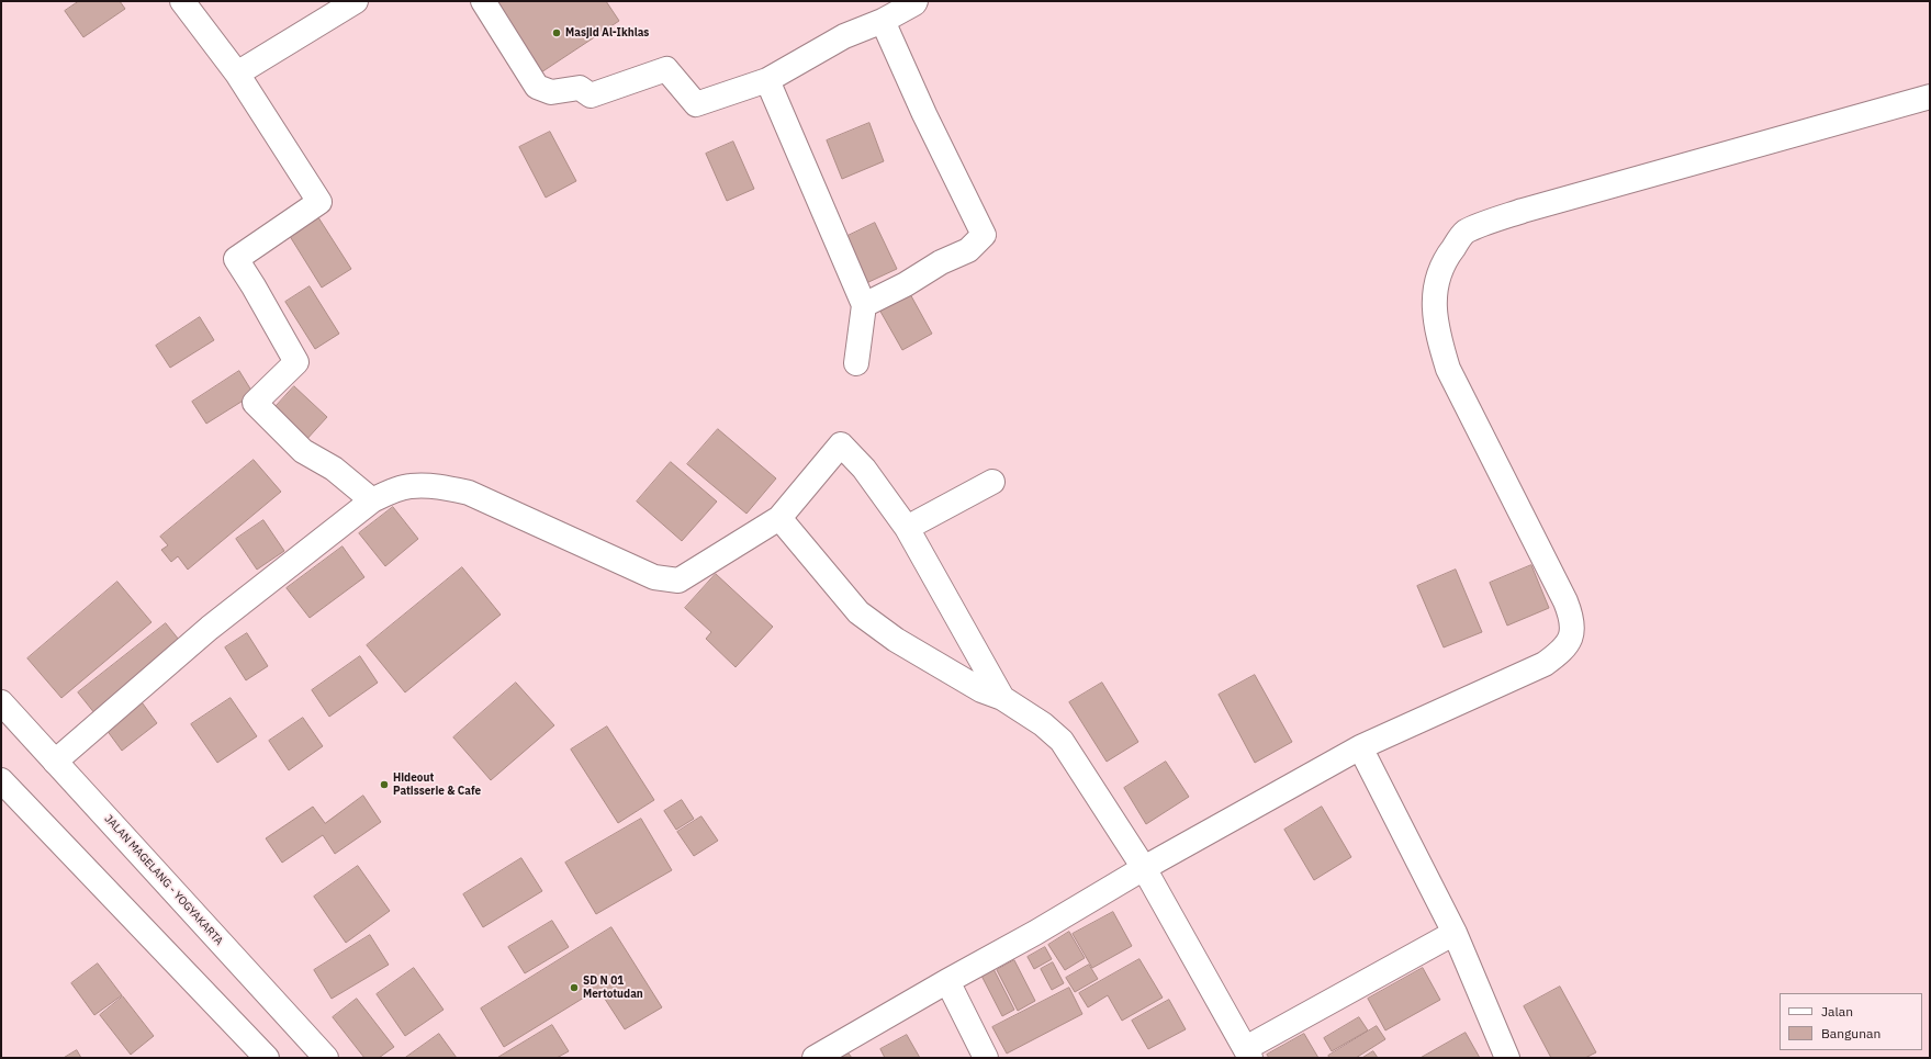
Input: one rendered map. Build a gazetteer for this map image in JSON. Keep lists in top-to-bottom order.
{
  "streets": {
    "main road": ["JALAN MAGELANG - YOGYAKARTA"]
  },
  "places": ["Masjid Al-Ikhlas", "Hideout Patisserie & Cafe", "SD N 01 Mertotudan"],
  "legend": ["Jalan", "Bangunan"]
}
